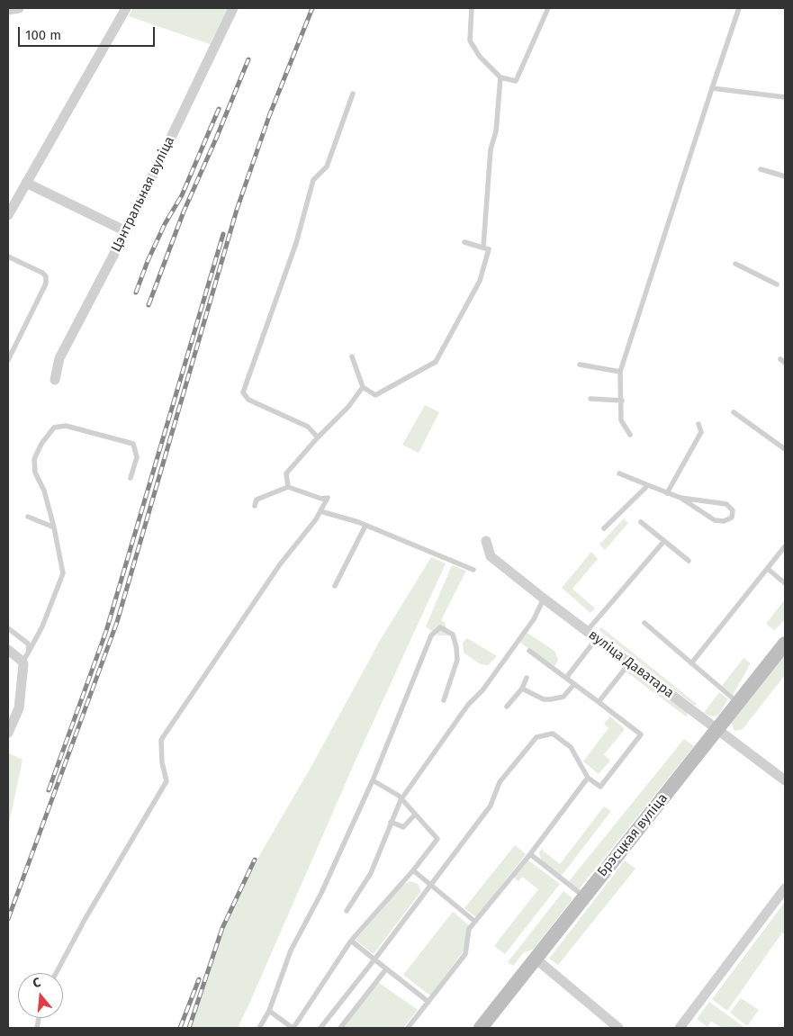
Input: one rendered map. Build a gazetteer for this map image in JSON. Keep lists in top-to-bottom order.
{
  "streets": {
    "main road": ["Брэсцкая вуліца"],
    "street": ["Цэнтральная вуліца", "вуліца Даватара"]
  },
  "crossings": [
    ["вуліца Даватара", "Брэсцкая вуліца"]
  ],
  "scale_bar": "100 m",
  "north": "top"
}
